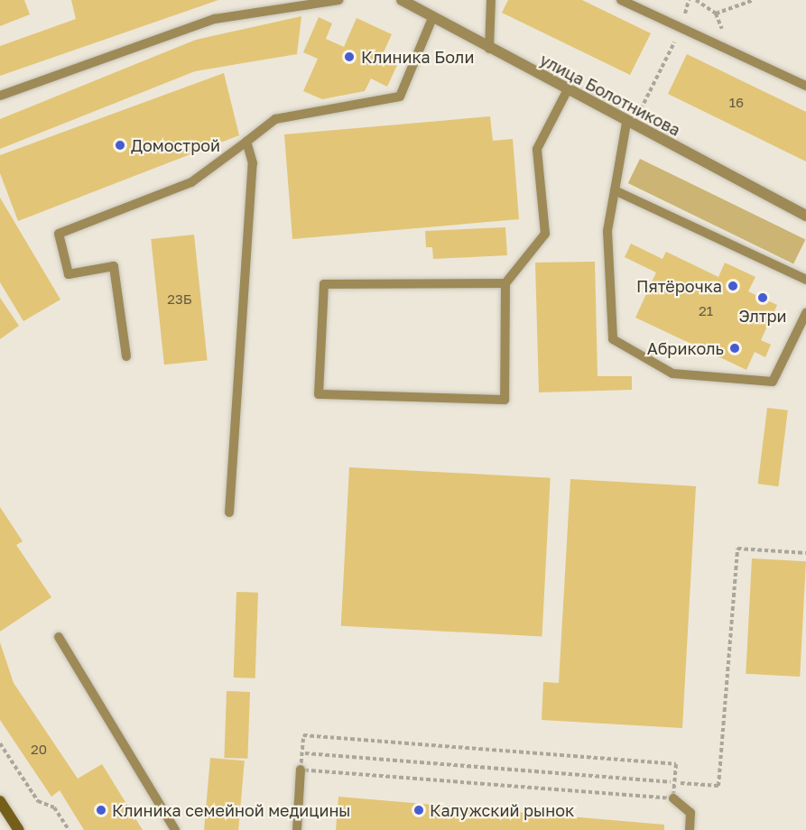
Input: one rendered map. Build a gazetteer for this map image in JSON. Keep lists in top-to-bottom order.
{
  "streets": {
    "street": ["улица Болотникова"]
  },
  "places": [
    "Клиника Боли",
    "Домострой",
    "Пятёрочка",
    "Элтри",
    "Абриколь",
    "Клиника семейной медицины",
    "Калужский рынок"
  ],
  "house_numbers": [
    "16",
    "23Б",
    "21",
    "20"
  ]
}
